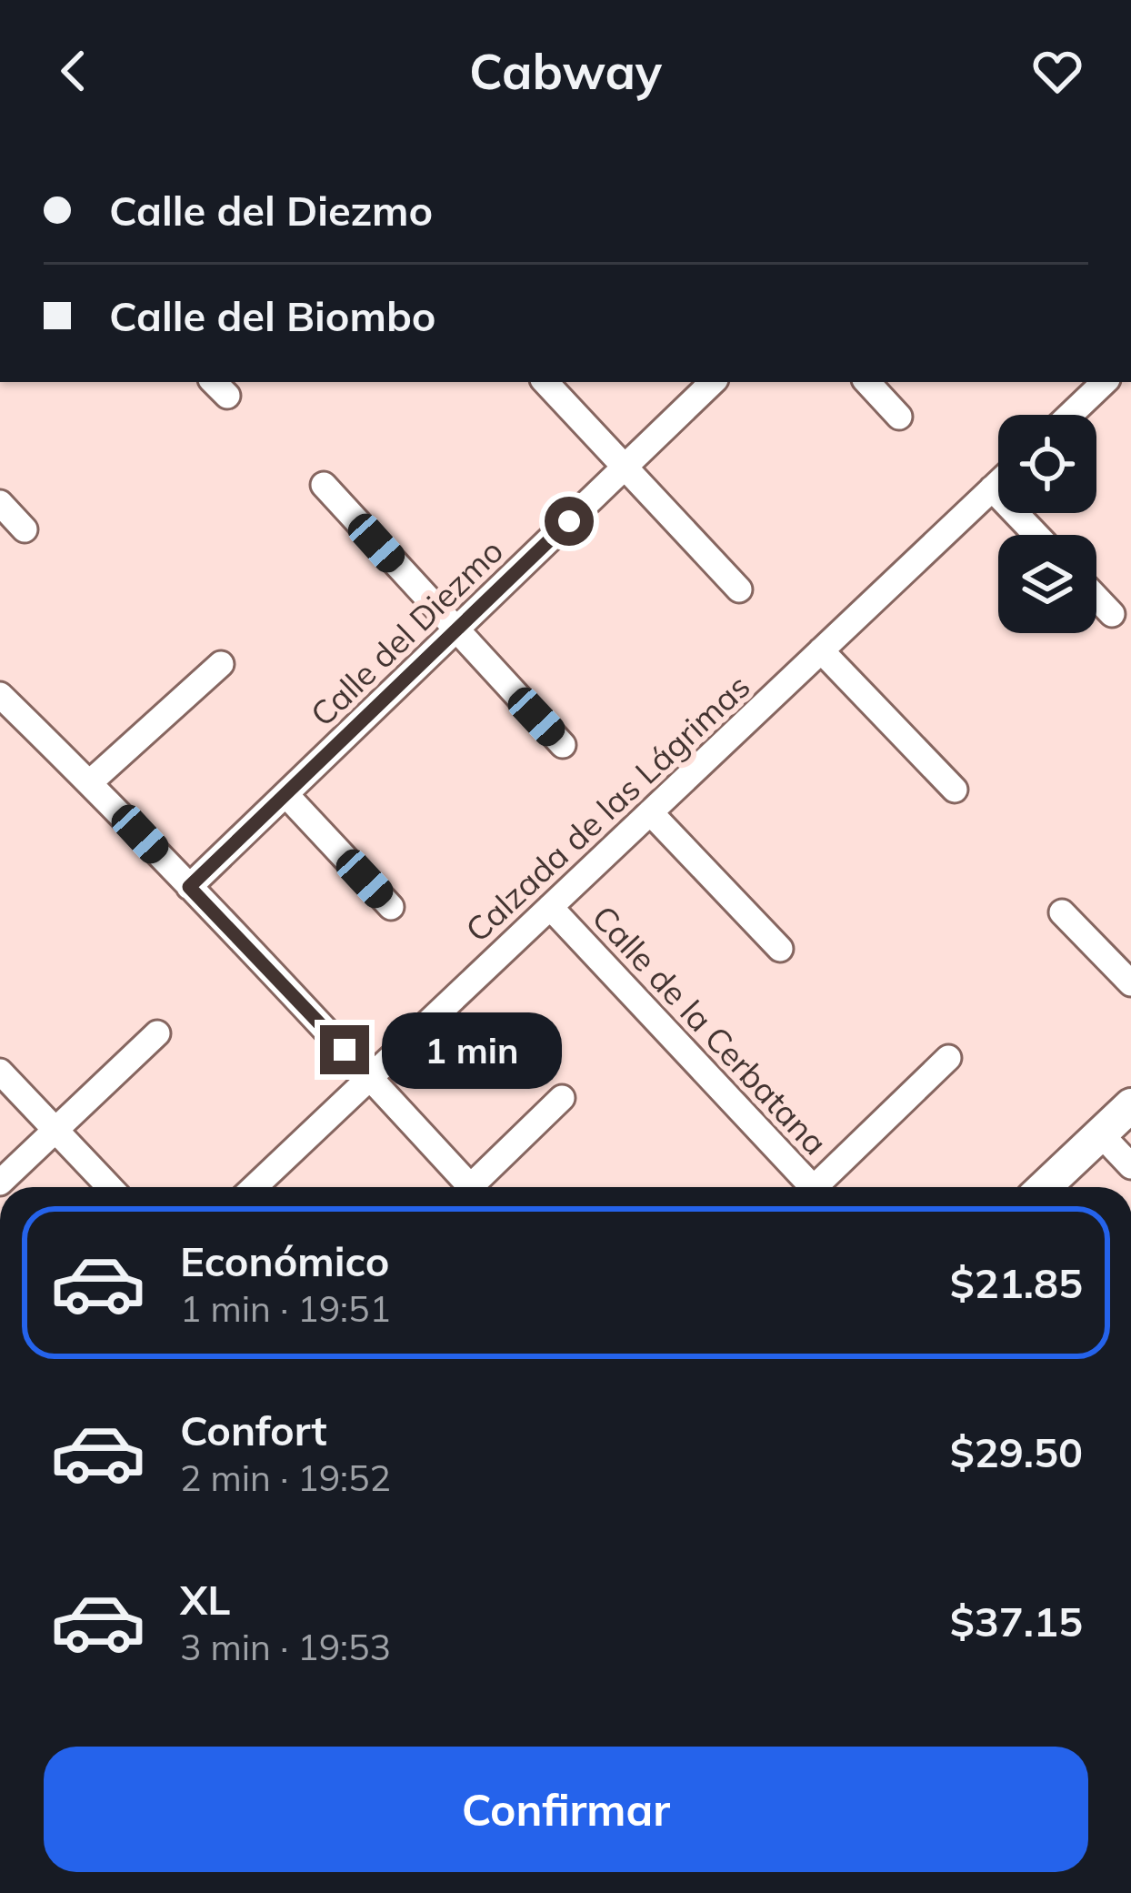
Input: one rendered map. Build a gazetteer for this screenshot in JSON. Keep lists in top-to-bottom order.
{
  "streets": {
    "street": ["Calle del Diezmo", "Calzada de las Lágrimas", "Calle de la Cerbatana"]
  },
  "crossings": [
    ["Calzada de las Lágrimas", "Calle de la Cerbatana"]
  ],
  "page": {
    "header": "Cabway",
    "banner": ["Calle del Diezmo", "Calle del Biombo"],
    "bubble": "1 min",
    "list": [
      {
        "name": "Económico",
        "note": "1 min · 19:51",
        "value": "$21.85"
      },
      {
        "name": "Confort",
        "note": "2 min · 19:52",
        "value": "$29.50"
      },
      {
        "name": "XL",
        "note": "3 min · 19:53",
        "value": "$37.15"
      }
    ],
    "buttons": "Confirmar"
  }
}
